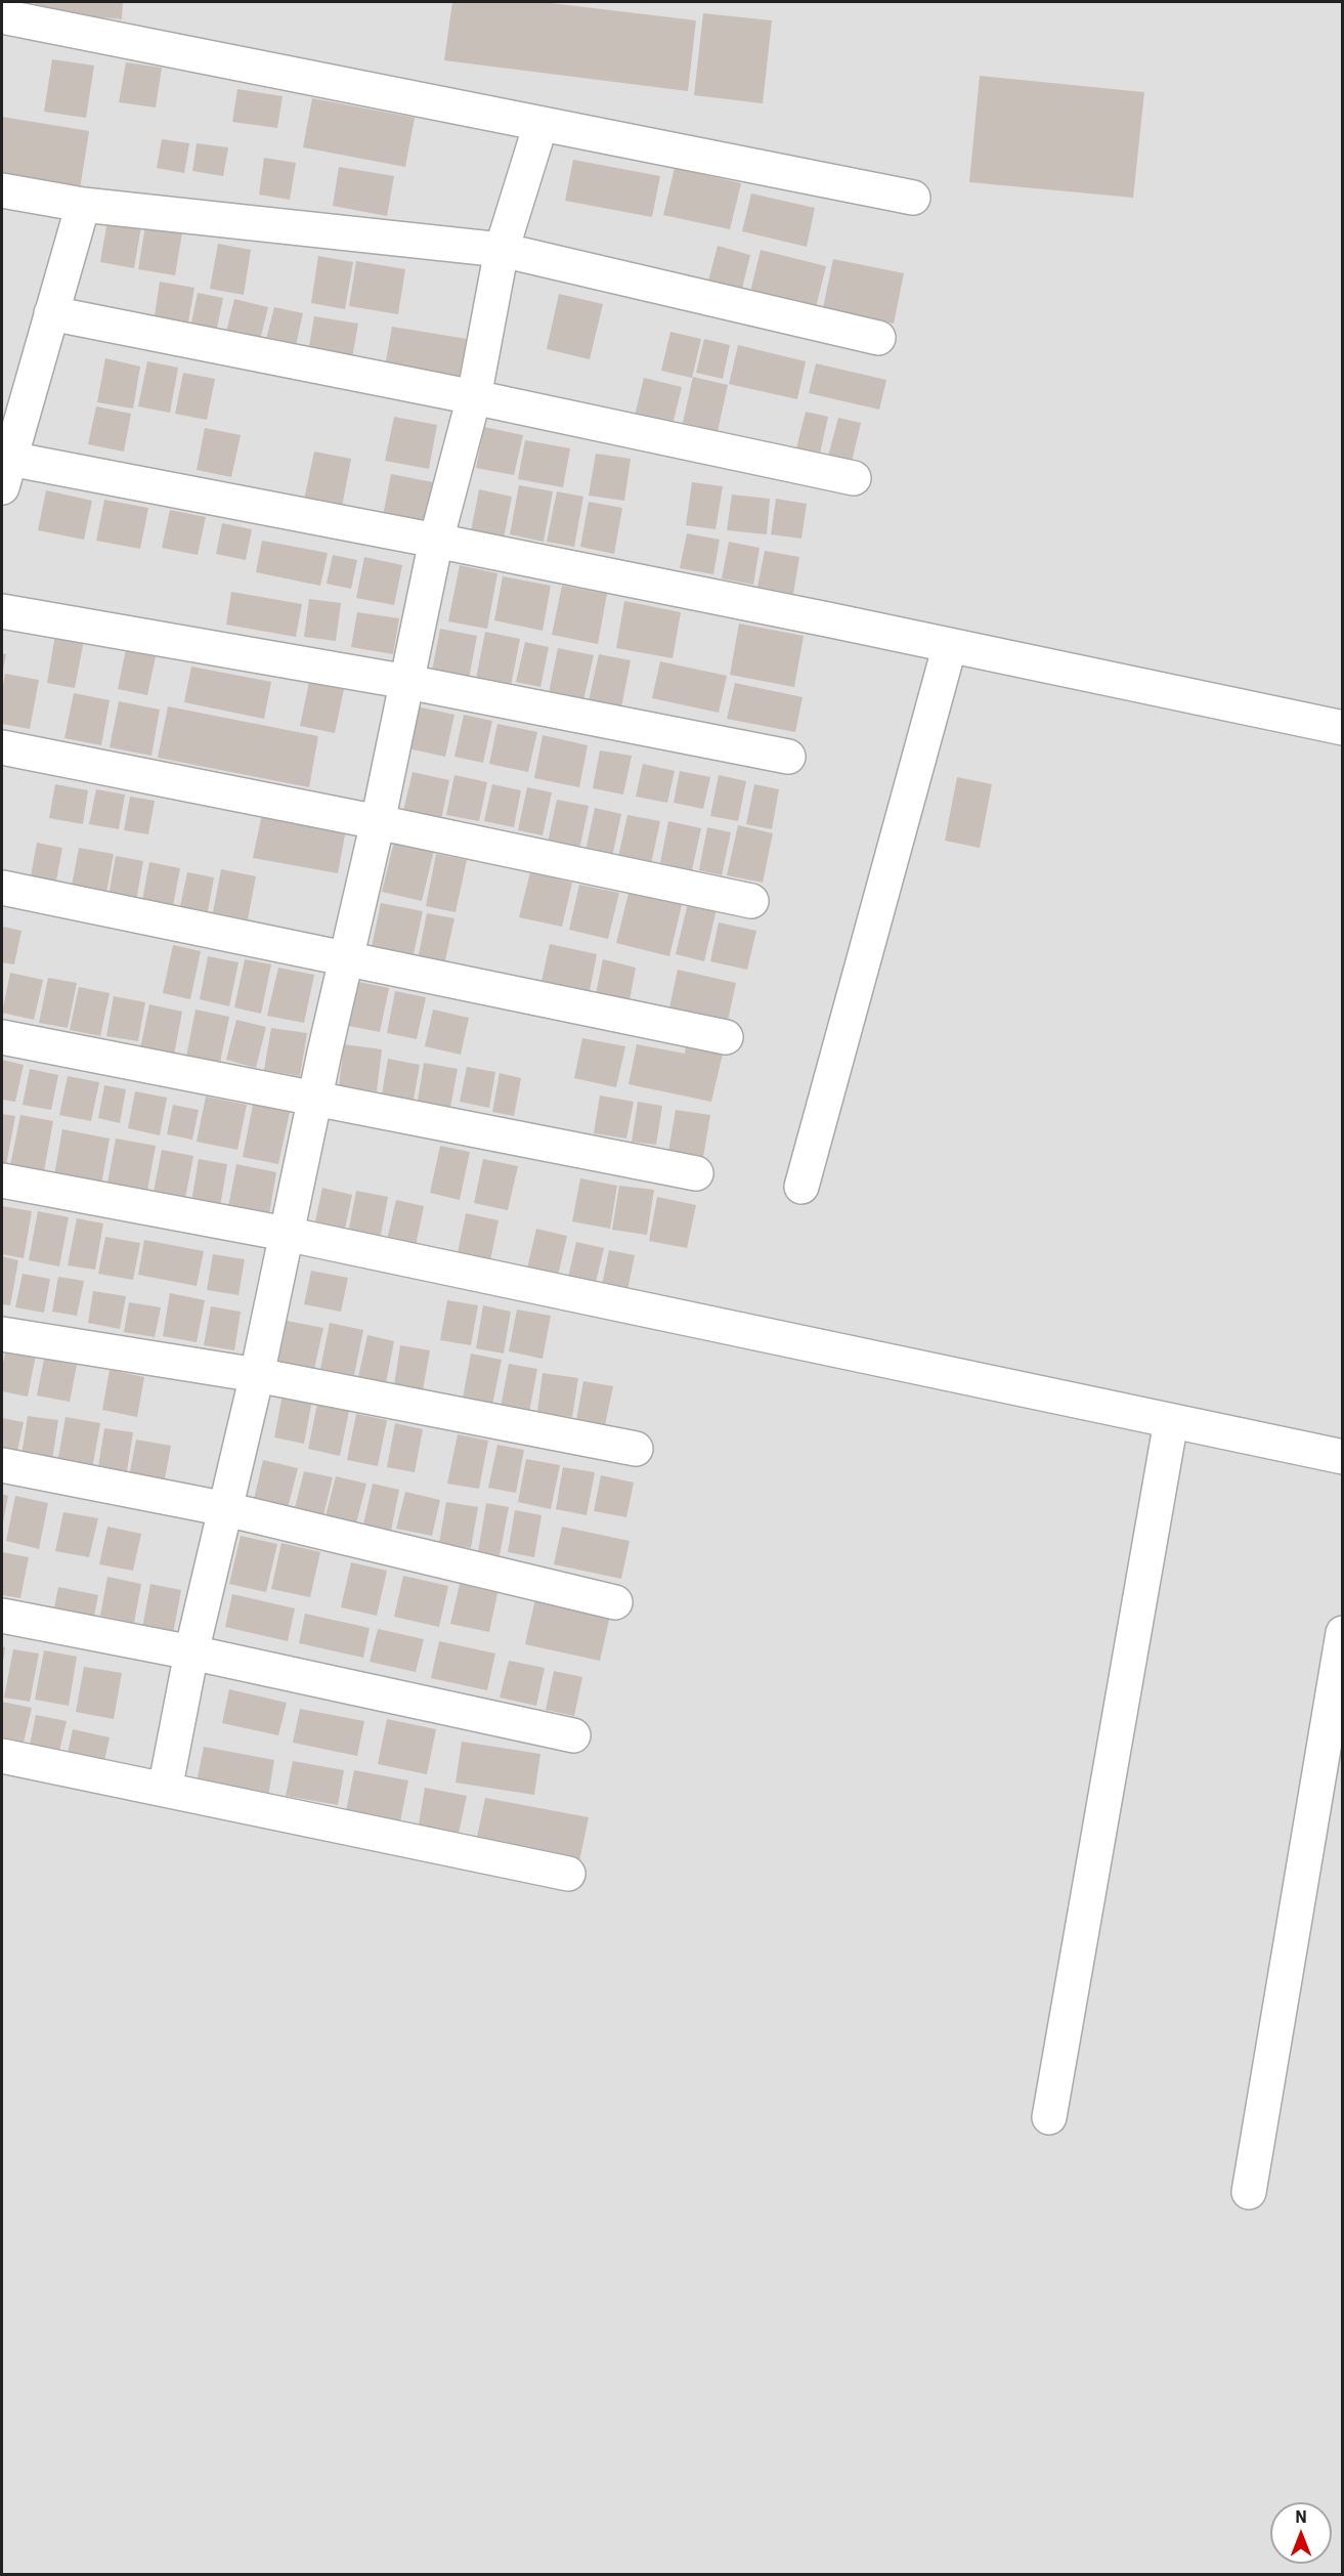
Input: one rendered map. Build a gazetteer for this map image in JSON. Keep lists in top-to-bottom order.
{
  "north": "top"
}
